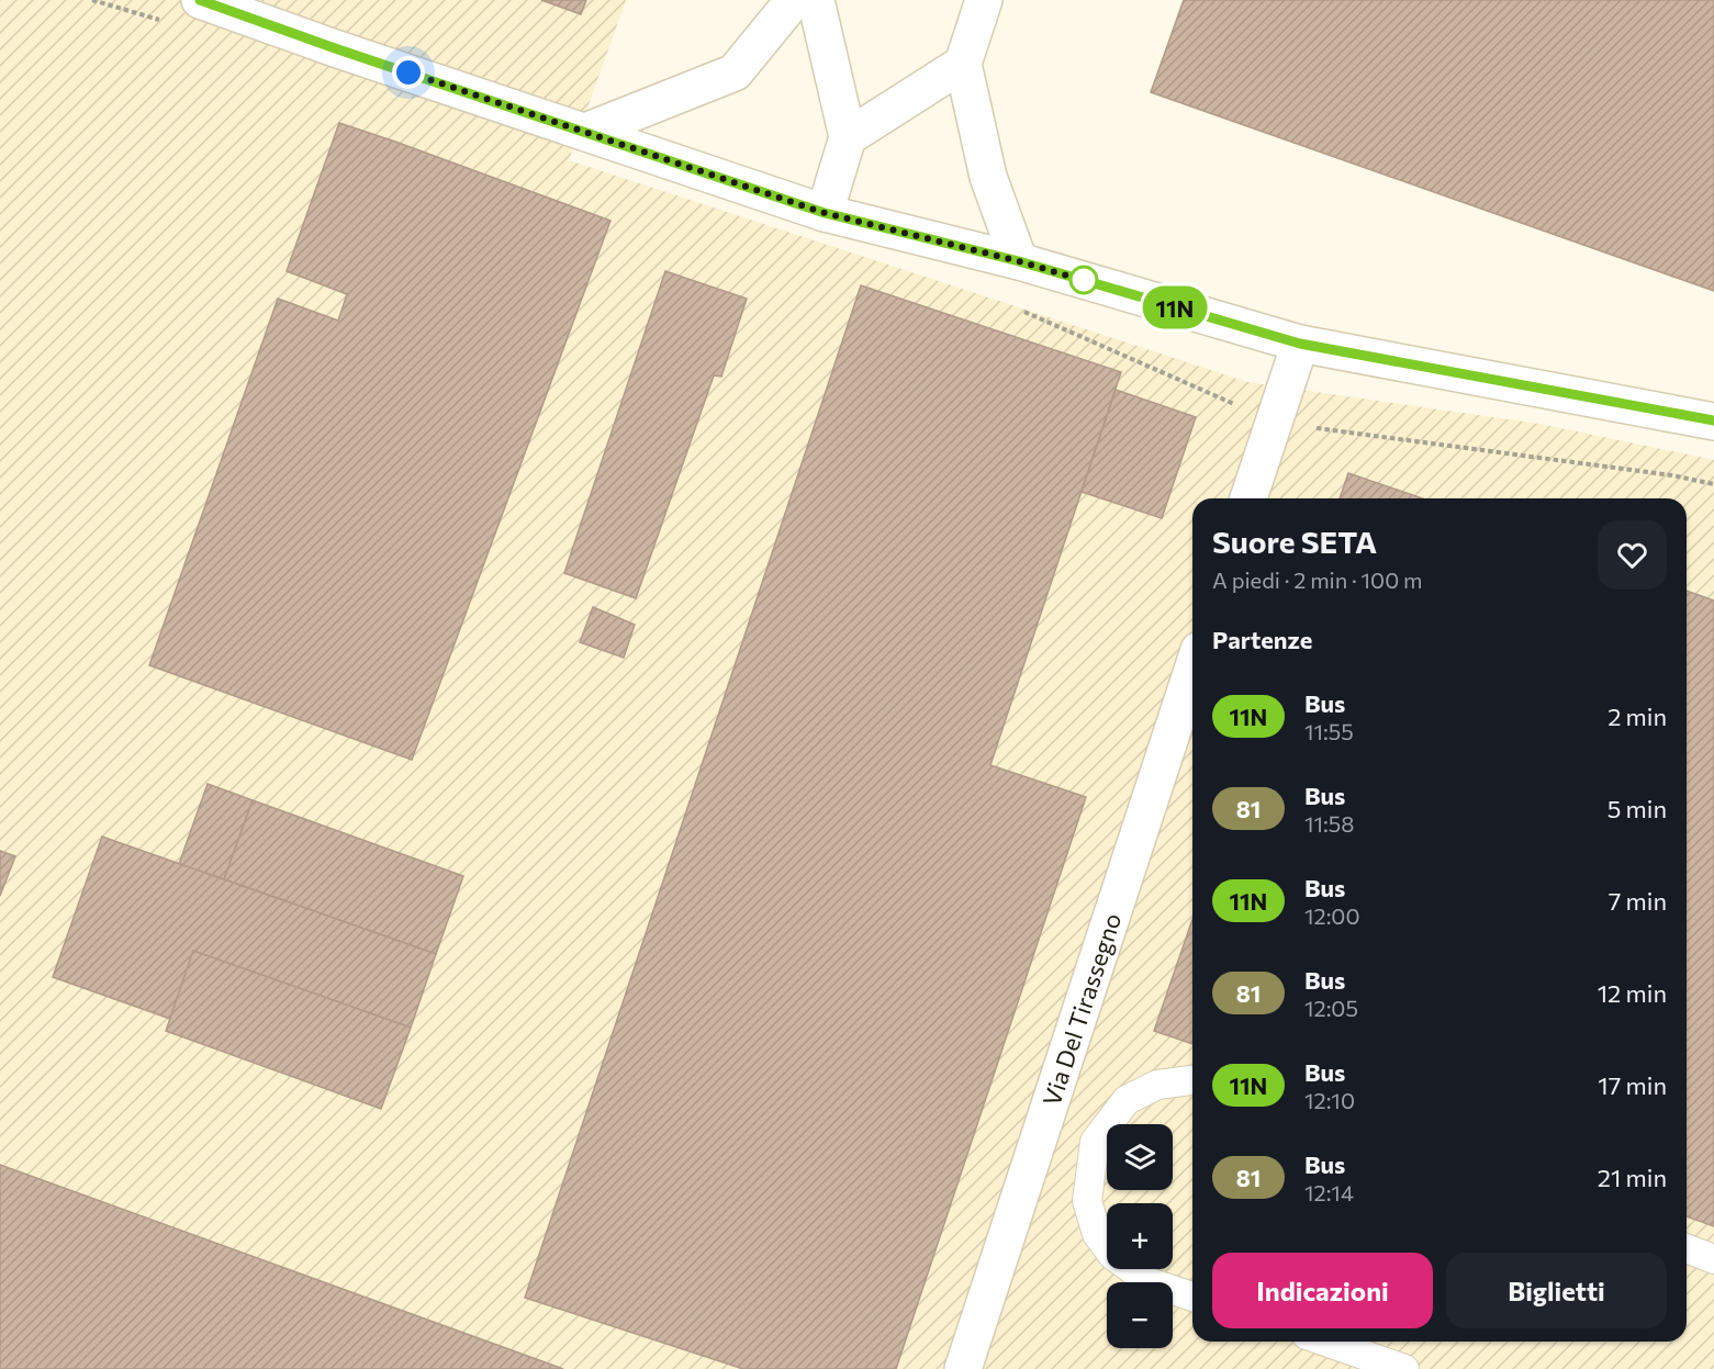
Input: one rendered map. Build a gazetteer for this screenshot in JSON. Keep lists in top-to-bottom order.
{
  "streets": {
    "street": ["Via Del Tirassegno"]
  },
  "lines": ["bus line 11N"],
  "page": {
    "on_map": "11N",
    "heading": [
      ["Suore SETA", "A piedi · 2 min · 100 m"],
      "Partenze"
    ],
    "list": [
      {
        "mark": "11N",
        "name": "Bus",
        "note": "11:55",
        "value": "2 min"
      },
      {
        "mark": "81",
        "name": "Bus",
        "note": "11:58",
        "value": "5 min"
      },
      {
        "mark": "11N",
        "name": "Bus",
        "note": "12:00",
        "value": "7 min"
      },
      {
        "mark": "81",
        "name": "Bus",
        "note": "12:05",
        "value": "12 min"
      },
      {
        "mark": "11N",
        "name": "Bus",
        "note": "12:10",
        "value": "17 min"
      },
      {
        "mark": "81",
        "name": "Bus",
        "note": "12:14",
        "value": "21 min"
      }
    ],
    "map_buttons": ["+", "−"],
    "buttons": ["Indicazioni", "Biglietti"]
  }
}
